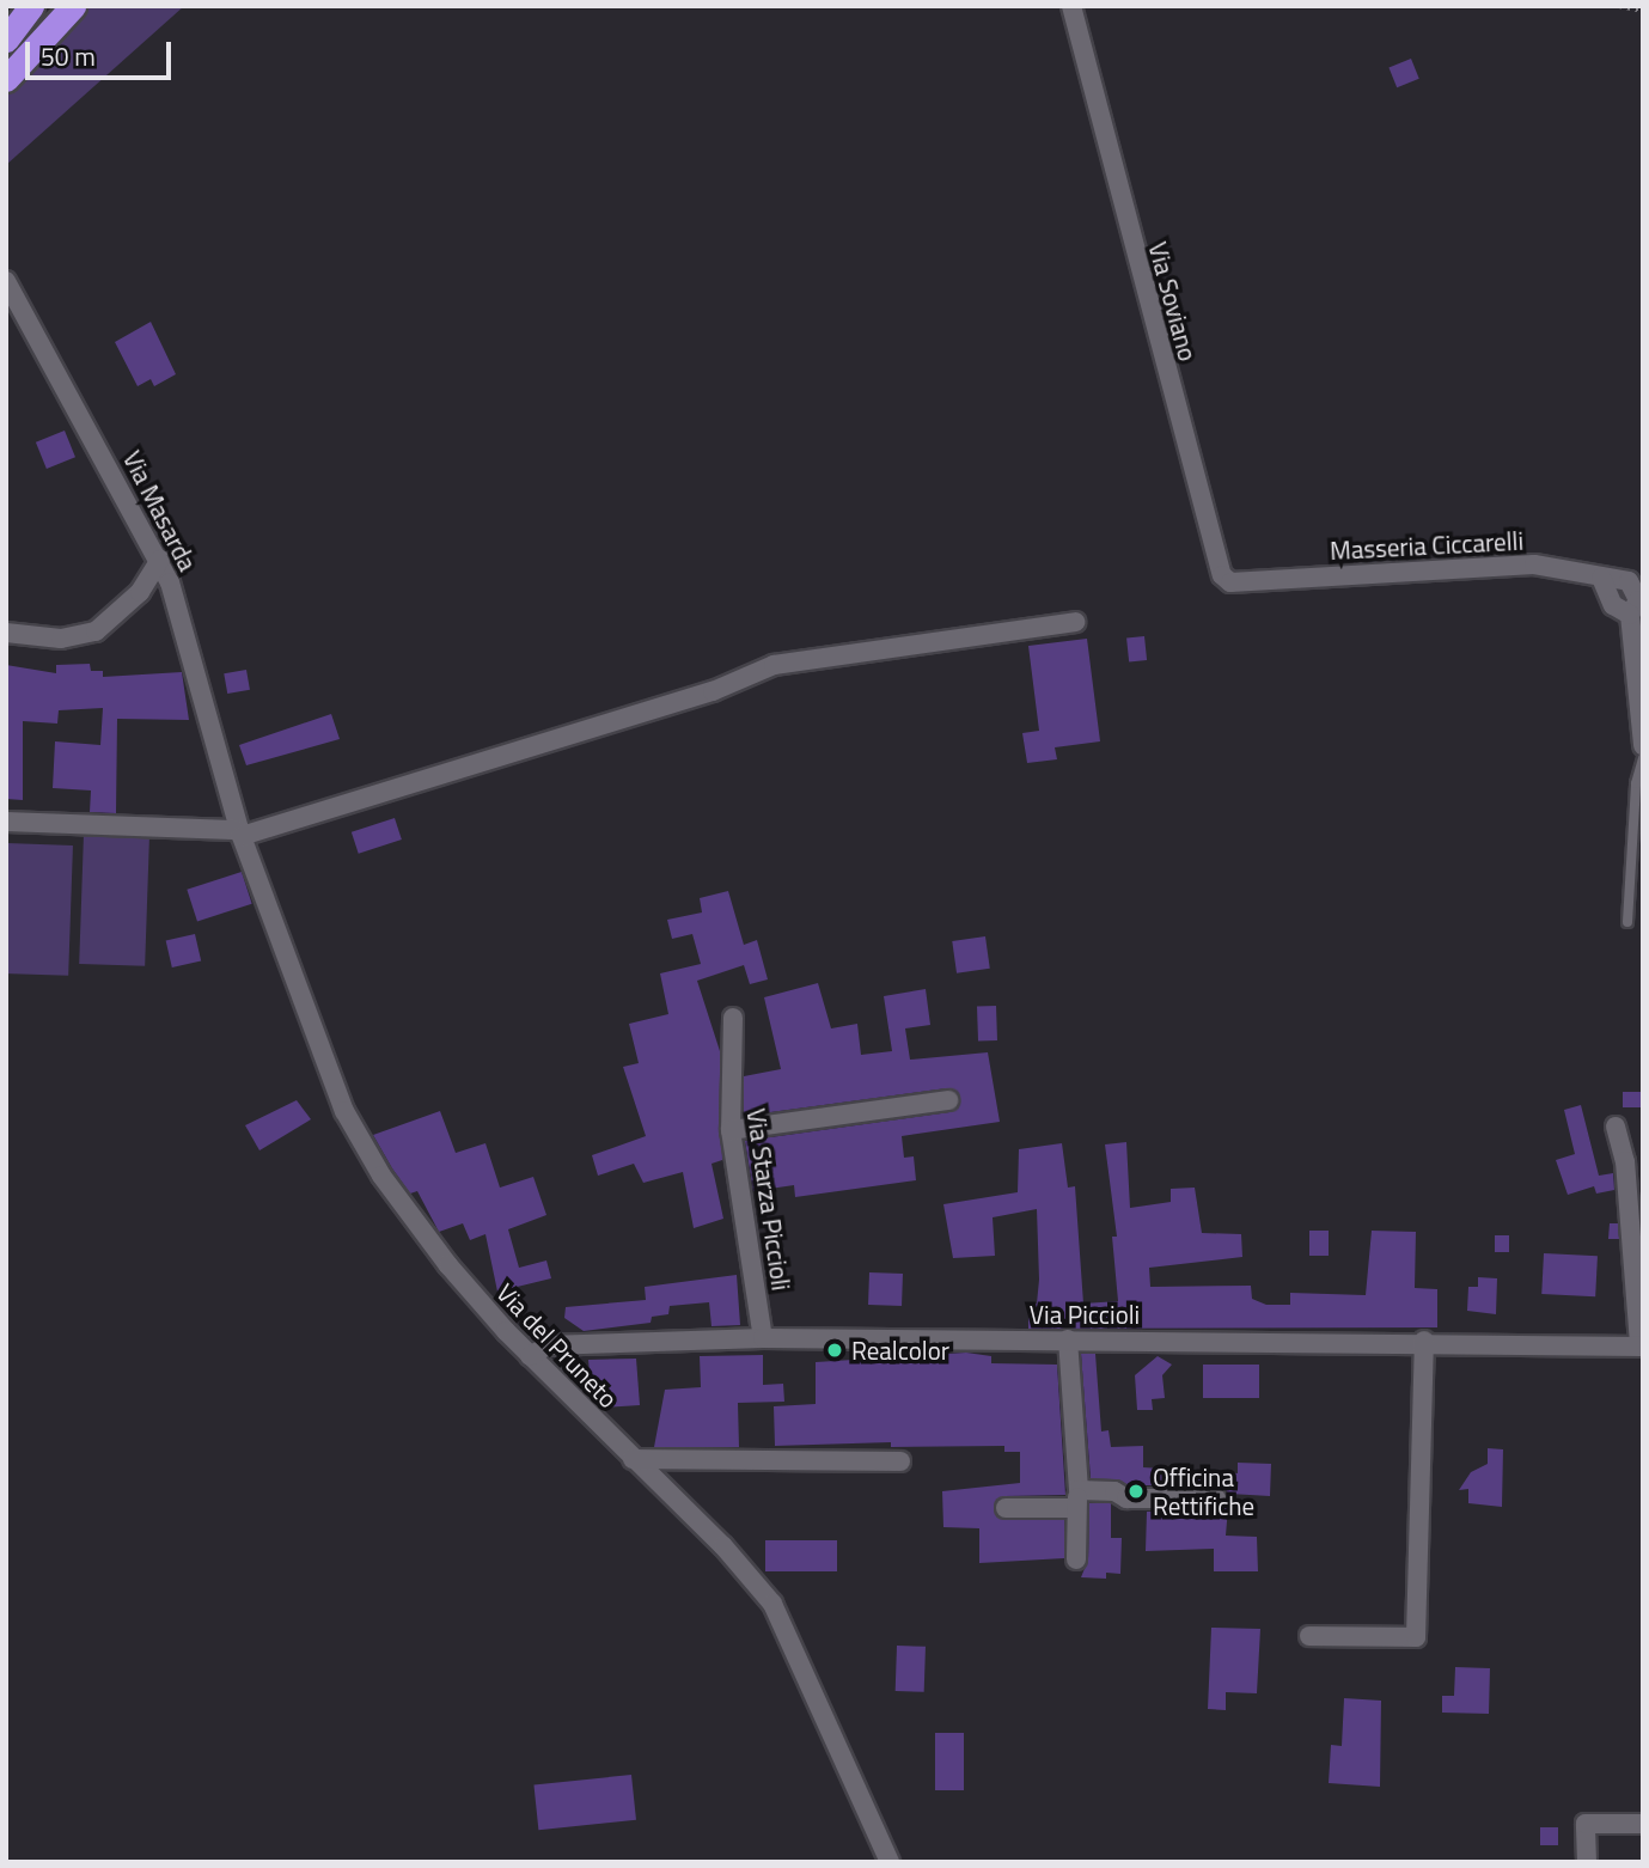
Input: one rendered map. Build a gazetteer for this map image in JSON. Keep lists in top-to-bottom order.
{
  "streets": {
    "street": [
      "Via Soviano",
      "Via Masarda",
      "Masseria Ciccarelli",
      "Via Starza Piccioli",
      "Via Piccioli",
      "Via del Pruneto"
    ]
  },
  "crossings": [
    ["Via Soviano", "Masseria Ciccarelli"],
    ["Via Masarda", "Via del Pruneto"],
    ["Via Starza Piccioli", "Via Piccioli"],
    ["Via Piccioli", "Via del Pruneto"]
  ],
  "places": ["Realcolor", "Officina Rettifiche"],
  "scale_bar": "50 m"
}
